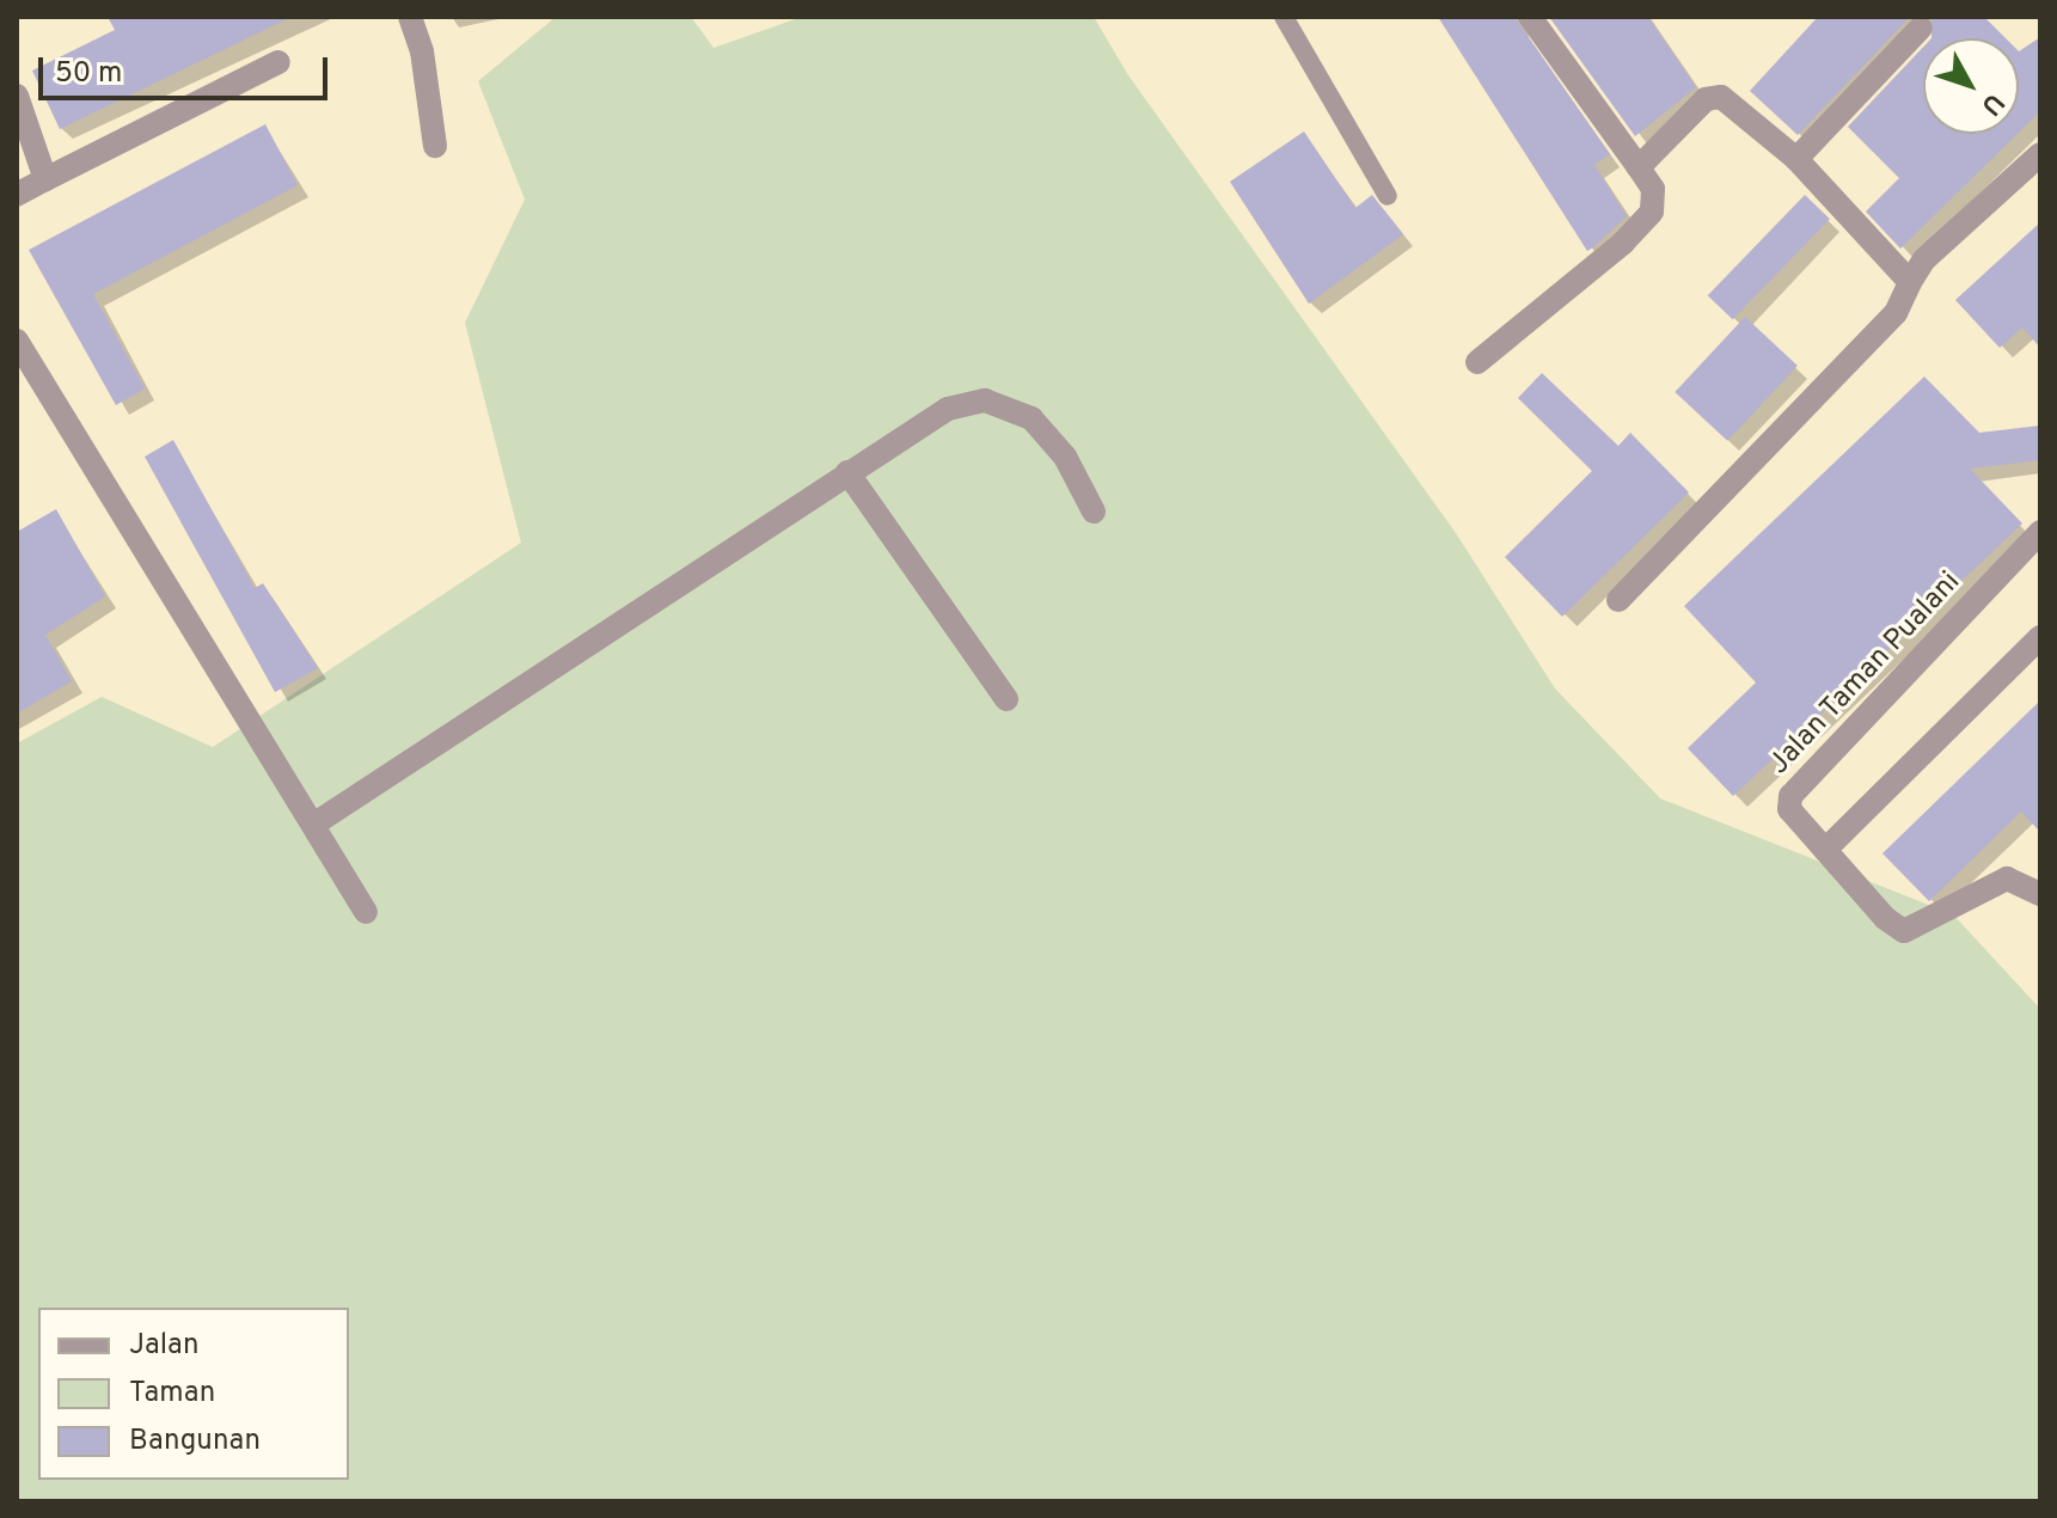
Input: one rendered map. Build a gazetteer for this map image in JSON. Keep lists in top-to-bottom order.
{
  "streets": {
    "street": ["Jalan Taman Pualani"]
  },
  "legend": ["Jalan", "Taman", "Bangunan"],
  "scale_bar": "50 m",
  "north": "bottom right"
}
